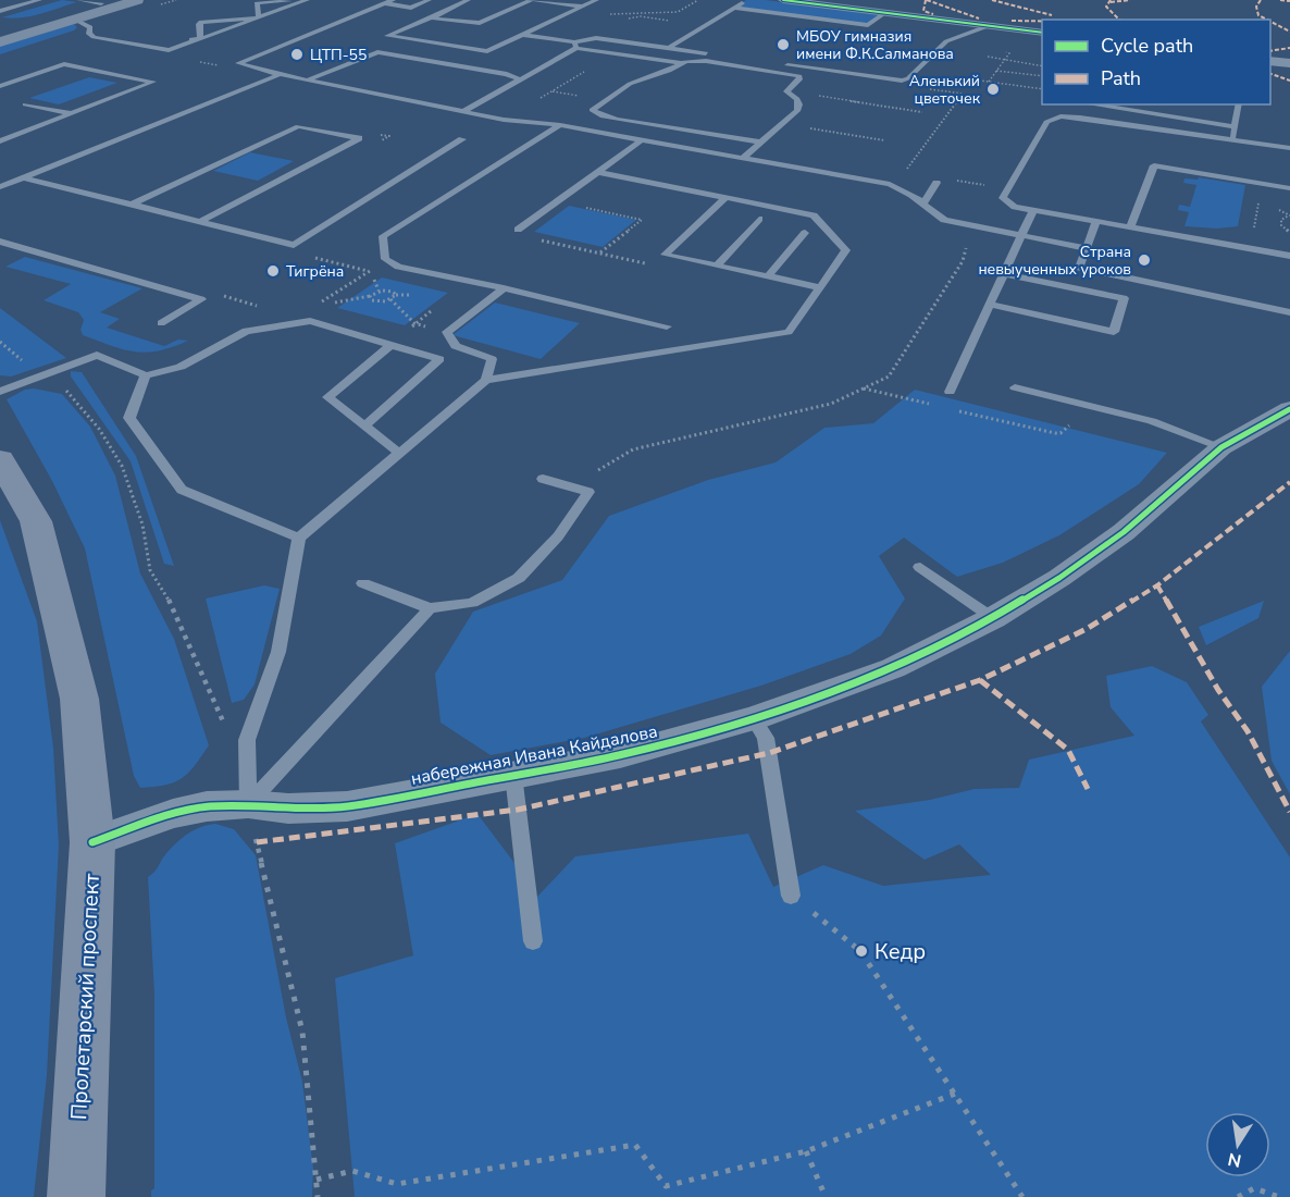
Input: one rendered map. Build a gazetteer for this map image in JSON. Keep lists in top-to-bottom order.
{
  "streets": {
    "main road": ["Пролетарский проспект"],
    "street": ["набережная Ивана Кайдалова"]
  },
  "crossings": [
    ["набережная Ивана Кайдалова", "Пролетарский проспект"]
  ],
  "places": [
    "МБОУ гимназия имени Ф.К.Салманова",
    "ЦТП-55",
    "Аленький цветочек",
    "Страна невыученных уроков",
    "Тигрёна",
    "Кедр"
  ],
  "legend": ["Cycle path", "Path"],
  "north": "bottom"
}
